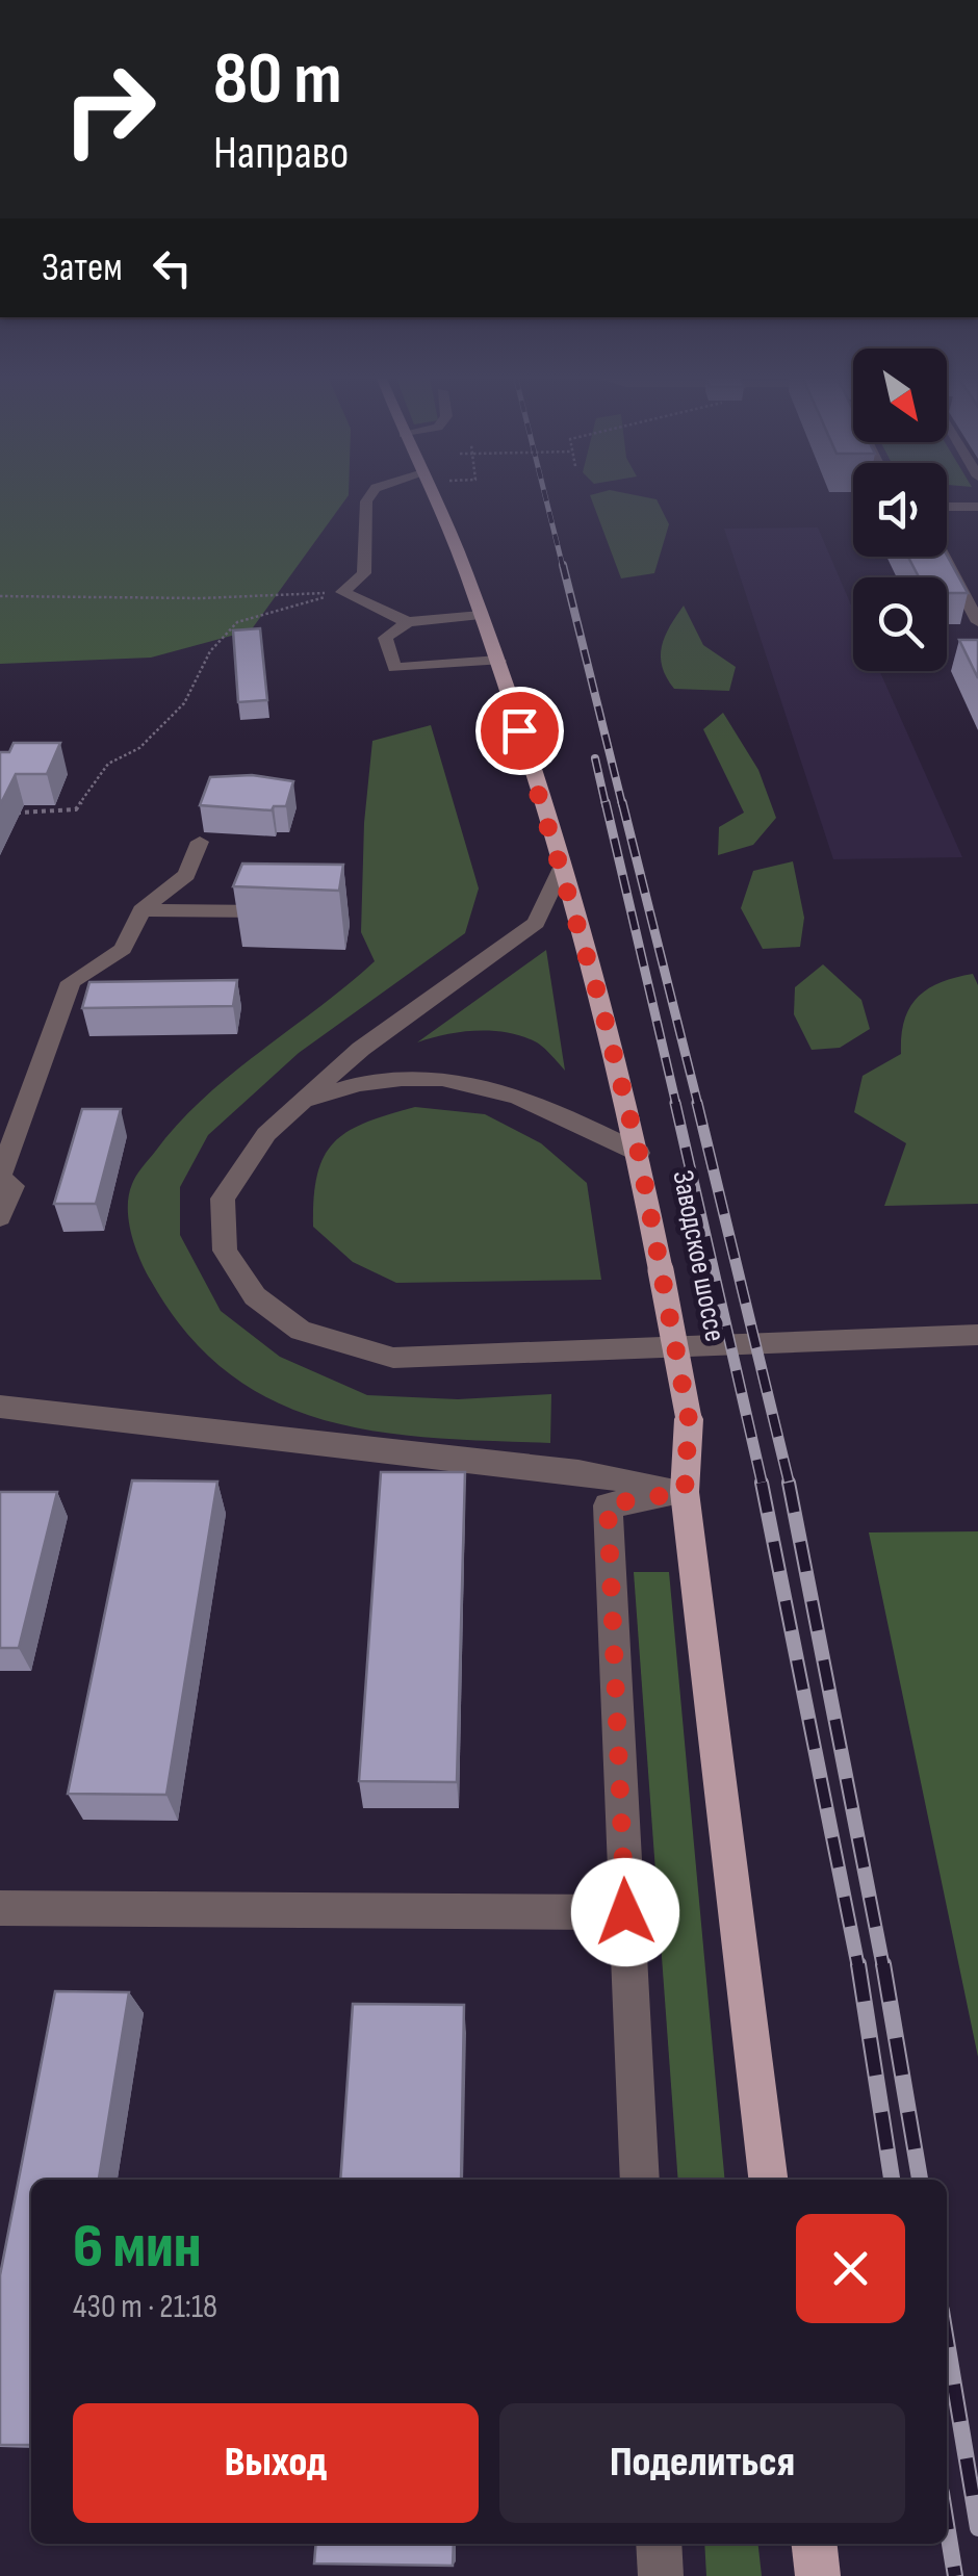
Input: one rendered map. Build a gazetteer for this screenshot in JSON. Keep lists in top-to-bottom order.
{
  "streets": {
    "main road": ["Заводское шоссе"]
  },
  "north": "bottom right",
  "page": {
    "turn": ["80 m", "Направо"],
    "then": "Затем",
    "heading": ["6 мин", "430 m · 21:18"],
    "buttons": ["Выход", "Поделиться"]
  }
}
